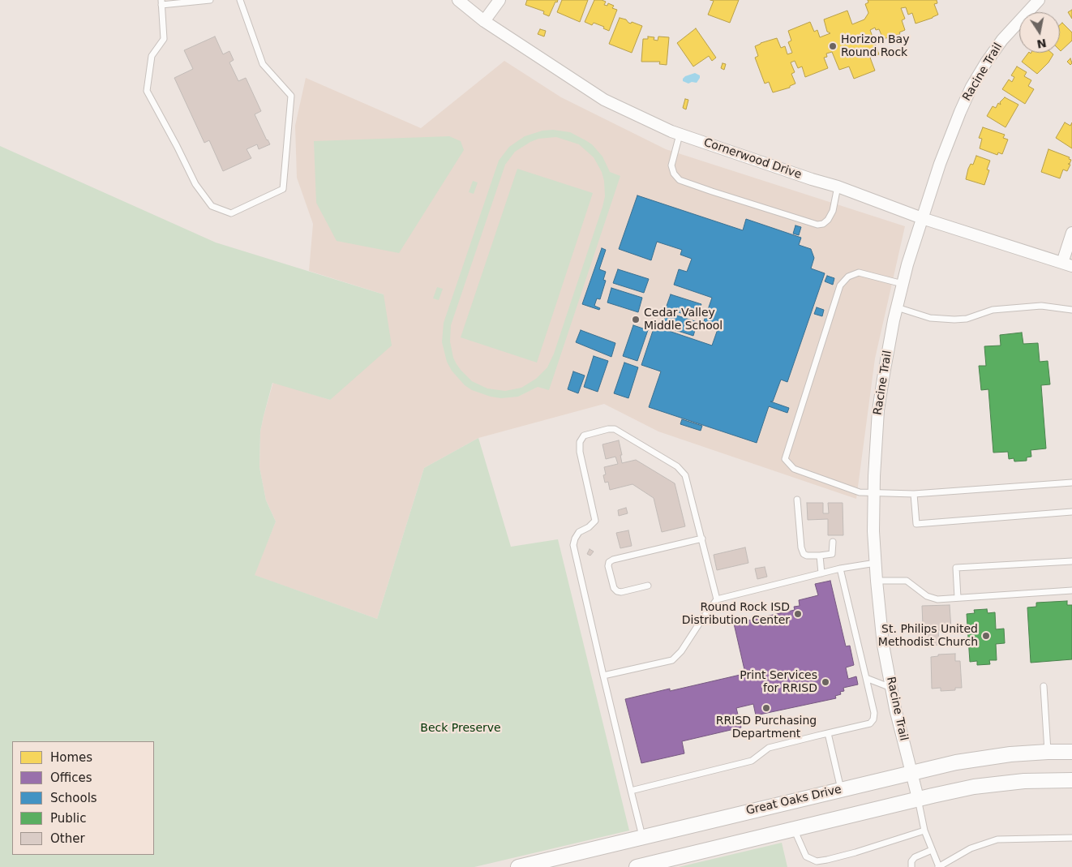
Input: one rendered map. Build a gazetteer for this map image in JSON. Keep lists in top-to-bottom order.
{
  "streets": {
    "street": ["Racine Trail", "Cornerwood Drive", "Great Oaks Drive"]
  },
  "crossings": [
    ["Racine Trail", "Cornerwood Drive"],
    ["Racine Trail", "Great Oaks Drive"]
  ],
  "parks": ["Beck Preserve"],
  "places": [
    "Horizon Bay Round Rock",
    "Cedar Valley Middle School",
    "Round Rock ISD Distribution Center",
    "St. Philips United Methodist Church",
    "Print Services for RRISD",
    "RRISD Purchasing Department"
  ],
  "legend": [
    "Homes",
    "Offices",
    "Schools",
    "Public",
    "Other"
  ],
  "north": "bottom"
}
